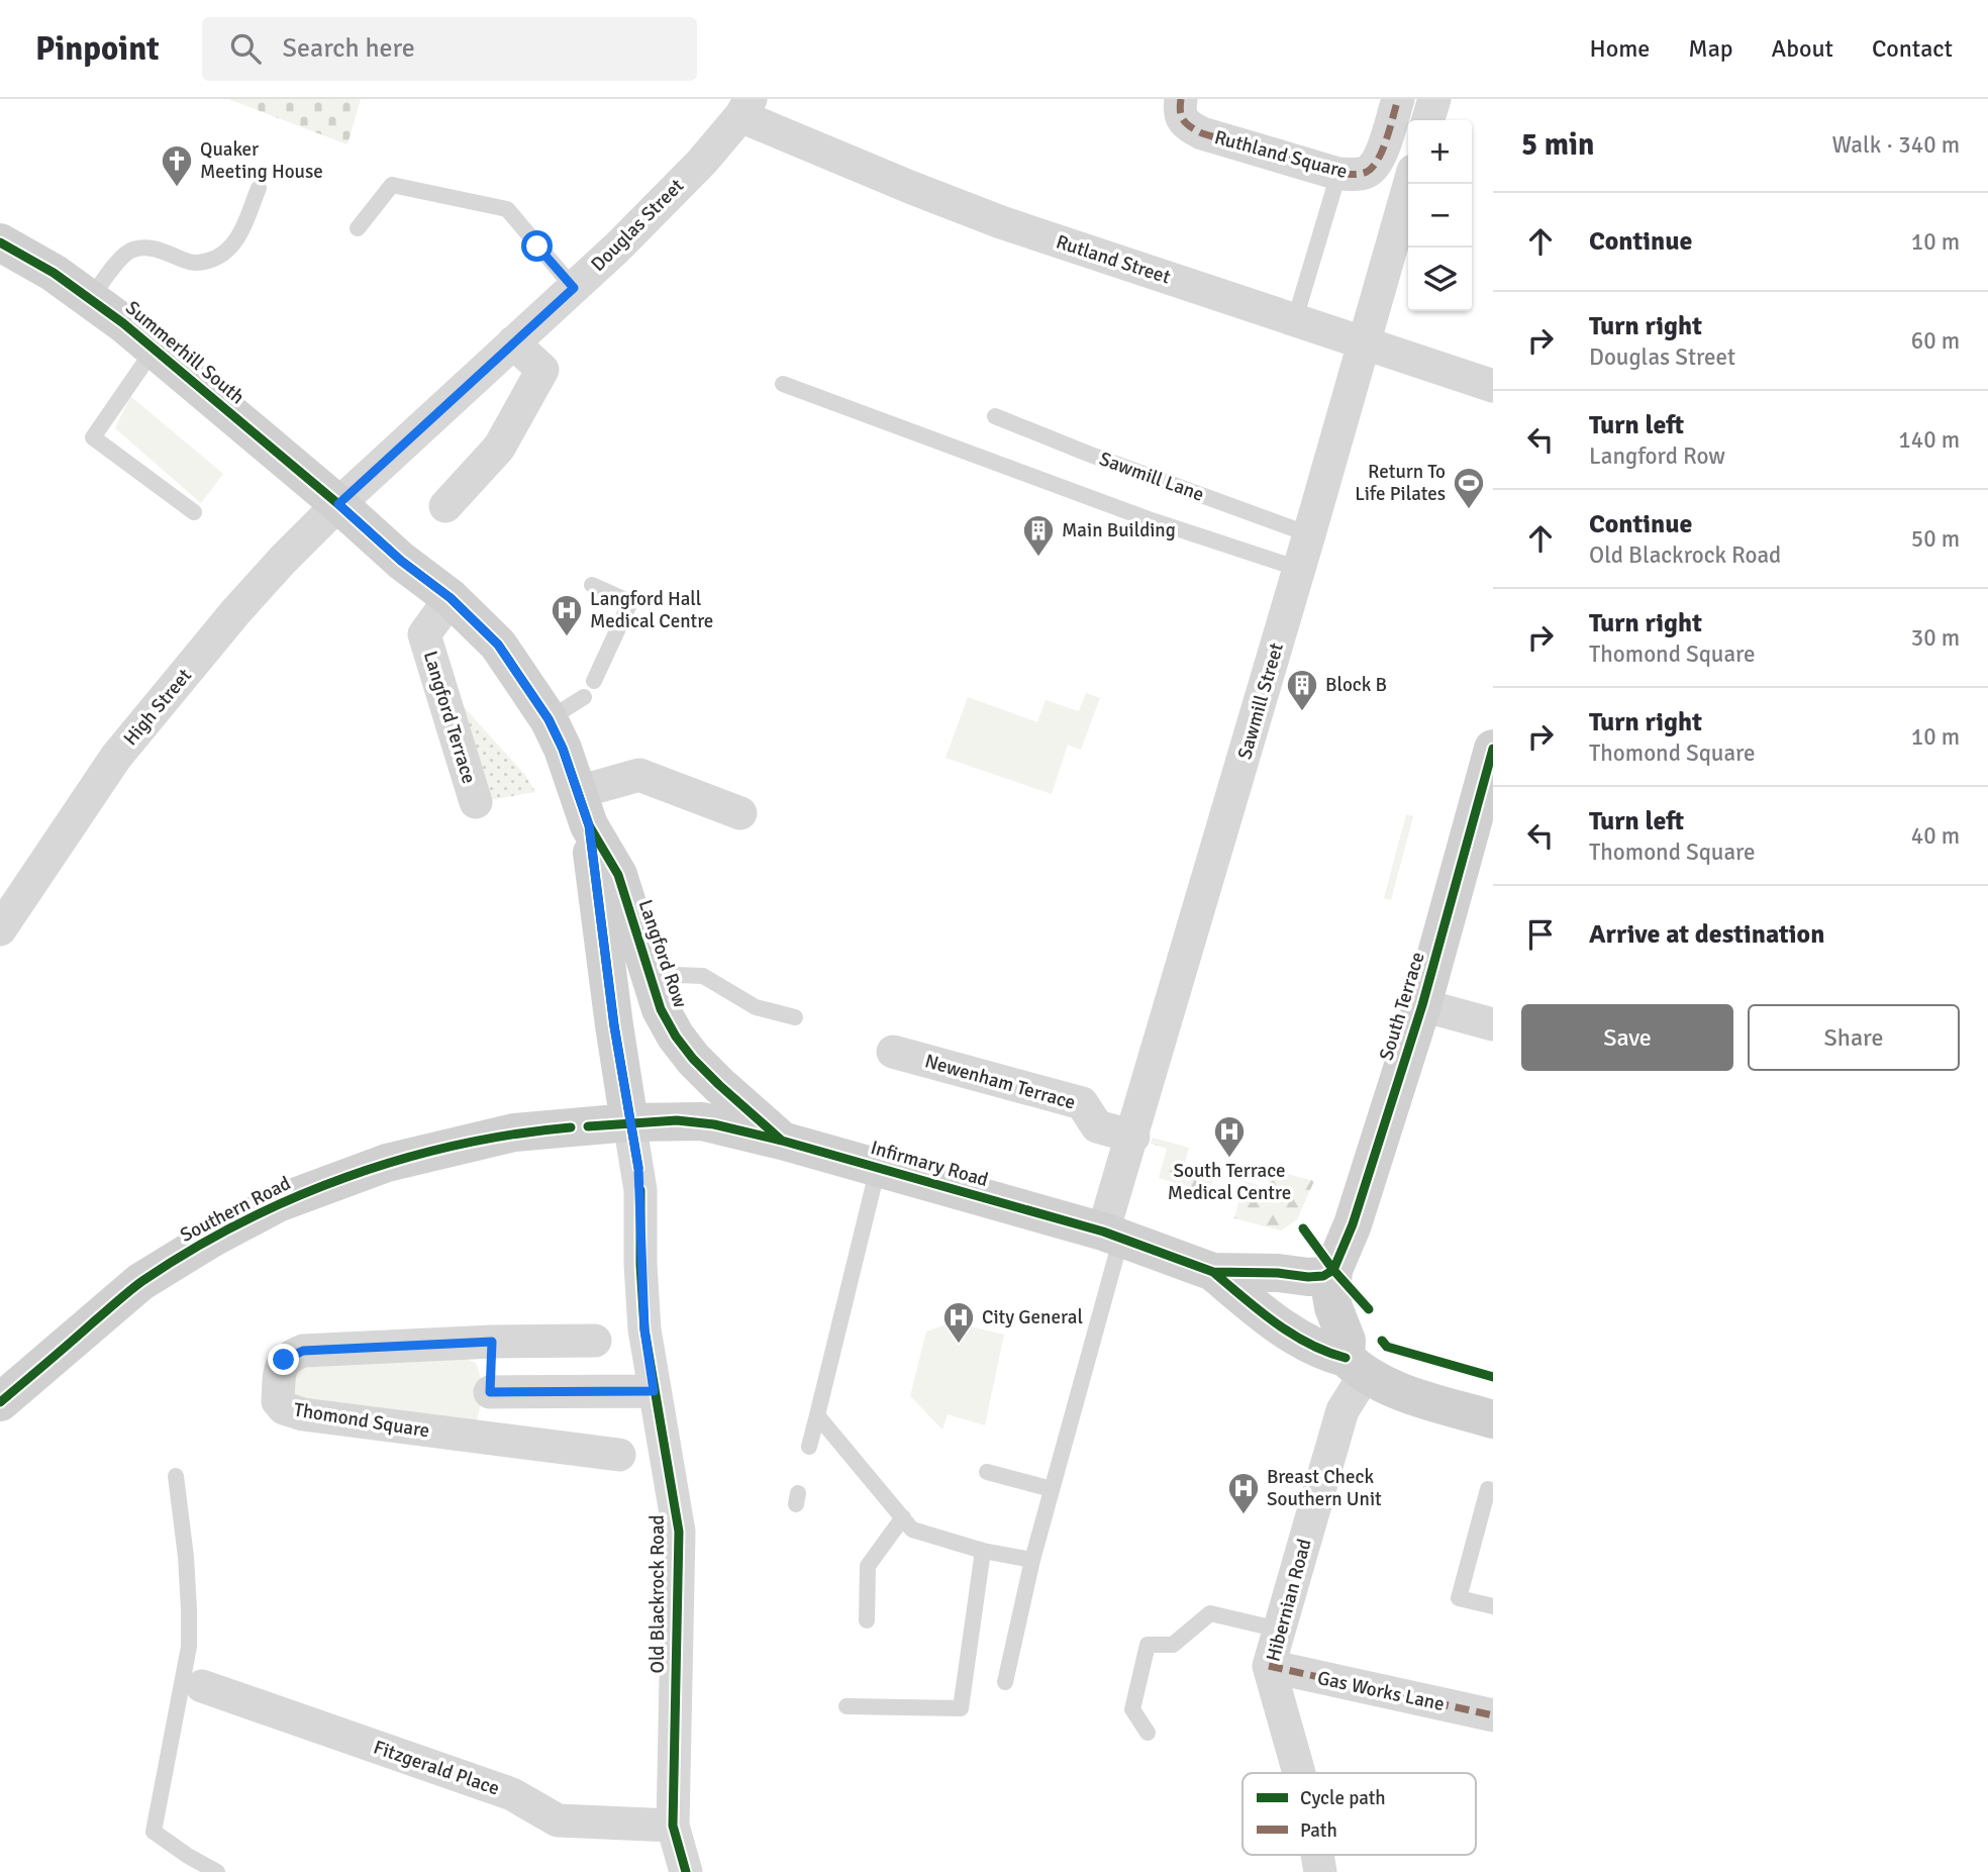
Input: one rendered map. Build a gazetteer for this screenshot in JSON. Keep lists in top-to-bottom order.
{
  "streets": {
    "main road": [
      "Summerhill South",
      "Langford Row",
      "South Terrace",
      "Infirmary Road",
      "Southern Road"
    ],
    "street": [
      "Ruthland Square",
      "Douglas Street",
      "Rutland Street",
      "Sawmill Street",
      "High Street",
      "Langford Terrace",
      "Newenham Terrace",
      "Thomond Square",
      "Old Blackrock Road",
      "Hibernian Road",
      "Gas Works Lane",
      "Fitzgerald Place"
    ],
    "lane": ["Sawmill Lane"]
  },
  "crossings": [
    ["Douglas Street", "Rutland Street"],
    ["Douglas Street", "Summerhill South"],
    ["Douglas Street", "High Street"],
    ["Douglas Street", "Langford Row"],
    ["Rutland Street", "Sawmill Street"],
    ["Summerhill South", "High Street"],
    ["Summerhill South", "Langford Row"],
    ["Sawmill Lane", "Sawmill Street"],
    ["Sawmill Street", "Newenham Terrace"],
    ["Sawmill Street", "Infirmary Road"],
    ["High Street", "Langford Row"],
    ["Langford Terrace", "Langford Row"],
    ["Langford Row", "Infirmary Road"],
    ["Langford Row", "Southern Road"],
    ["Langford Row", "Old Blackrock Road"],
    ["South Terrace", "Infirmary Road"],
    ["South Terrace", "Hibernian Road"],
    ["Infirmary Road", "Southern Road"],
    ["Infirmary Road", "Old Blackrock Road"],
    ["Infirmary Road", "Hibernian Road"],
    ["Southern Road", "Old Blackrock Road"],
    ["Old Blackrock Road", "Fitzgerald Place"],
    ["Hibernian Road", "Gas Works Lane"]
  ],
  "places": {
    "church": ["Quaker Meeting House"],
    "sports": ["Return To Life Pilates"],
    "building": ["Main Building", "Block B"],
    "hospital": [
      "Langford Hall Medical Centre",
      "South Terrace Medical Centre",
      "City General",
      "Breast Check Southern Unit"
    ]
  },
  "legend": ["Cycle path", "Path"],
  "page": {
    "header": "Pinpoint",
    "search": "Search here",
    "nav": [
      "Home",
      "Map",
      "About",
      "Contact"
    ],
    "heading": ["5 min", "Walk · 340 m"],
    "map_buttons": ["+", "−"],
    "list": [
      ["Continue", "10 m"],
      ["Turn right", "Douglas Street", "60 m"],
      ["Turn left", "Langford Row", "140 m"],
      ["Continue", "Old Blackrock Road", "50 m"],
      ["Turn right", "Thomond Square", "30 m"],
      ["Turn right", "Thomond Square", "10 m"],
      ["Turn left", "Thomond Square", "40 m"],
      "Arrive at destination"
    ],
    "buttons": ["Save", "Share"]
  }
}
